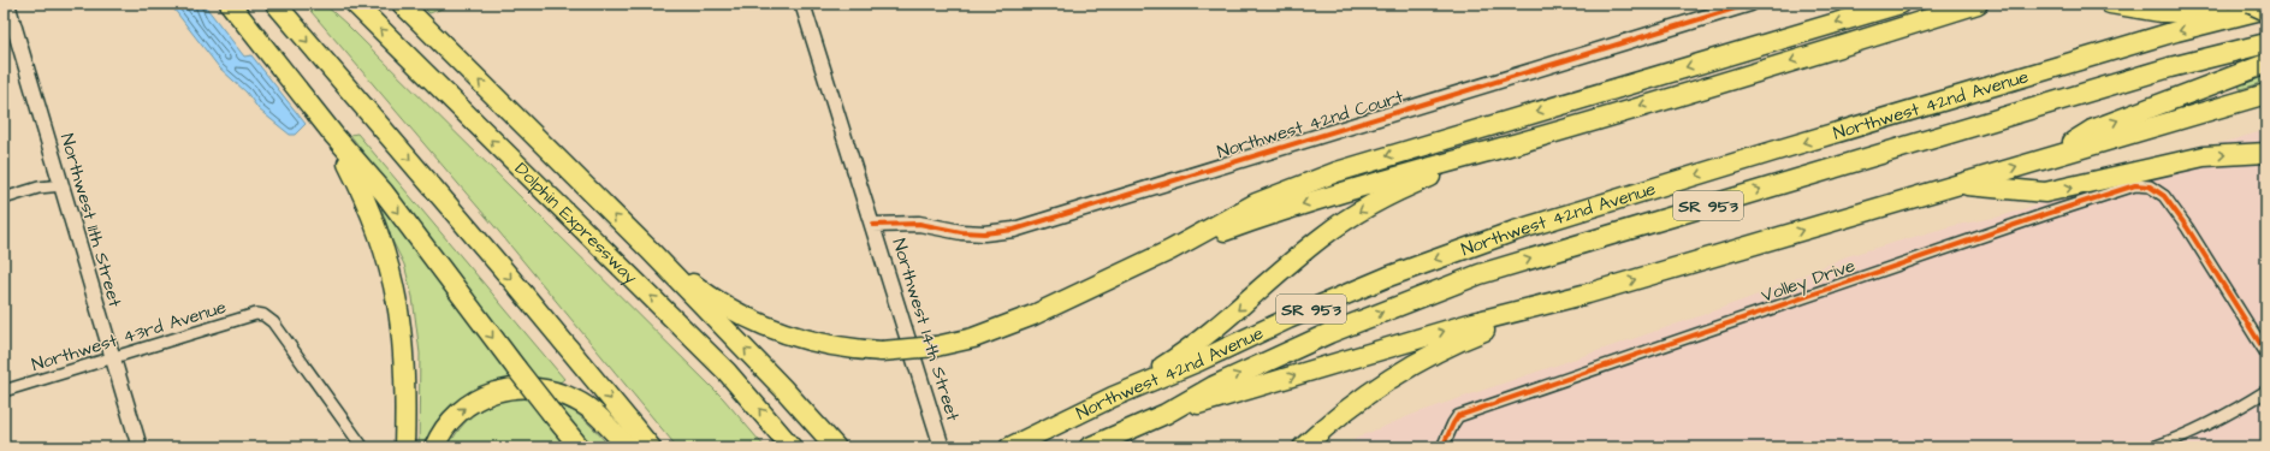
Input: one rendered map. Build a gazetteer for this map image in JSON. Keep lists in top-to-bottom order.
{
  "streets": {
    "highway": ["Northwest 42nd Avenue", "SR 953", "Dolphin Expressway"],
    "street": [
      "Northwest 42nd Court",
      "Northwest 11th Street",
      "Volley Drive",
      "Northwest 14th Street",
      "Northwest 43rd Avenue"
    ]
  },
  "crossings": [
    ["Northwest 42nd Court", "Northwest 14th Street"],
    ["Northwest 11th Street", "Northwest 43rd Avenue"]
  ]
}
